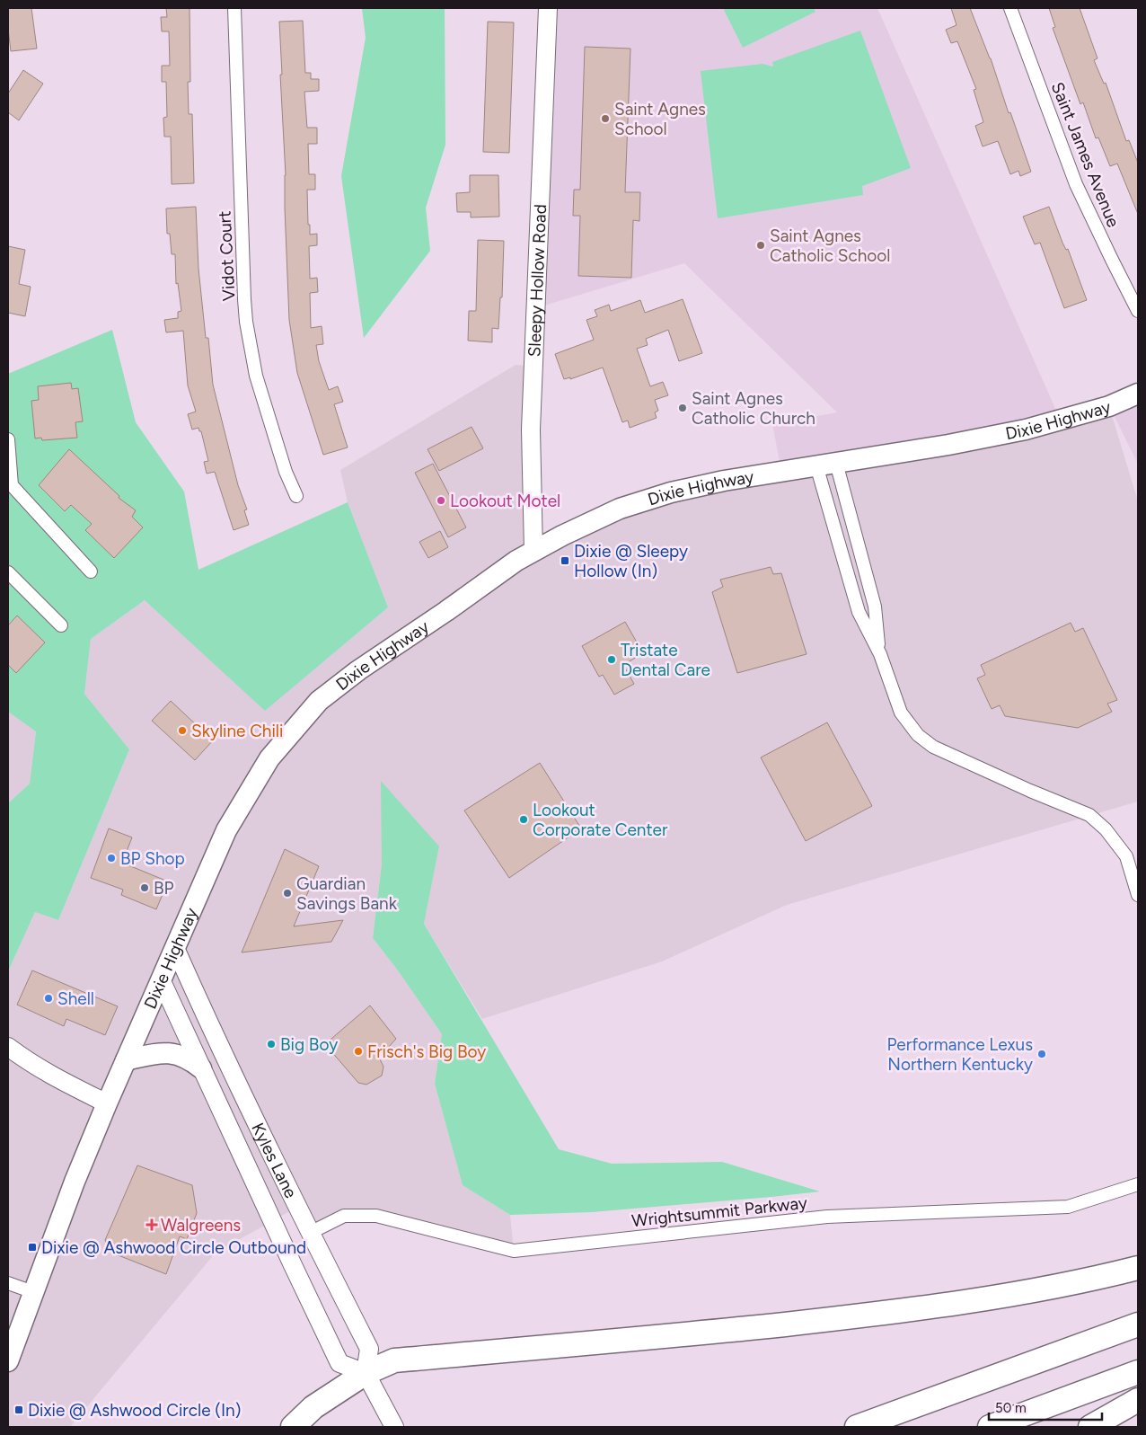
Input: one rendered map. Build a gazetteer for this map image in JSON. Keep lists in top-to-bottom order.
{
  "streets": {
    "main road": ["Sleepy Hollow Road", "Dixie Highway", "Kyles Lane"],
    "street": ["Saint James Avenue", "Vidot Court", "Wrightsummit Parkway"]
  },
  "crossings": [
    ["Sleepy Hollow Road", "Dixie Highway"],
    ["Dixie Highway", "Kyles Lane"],
    ["Kyles Lane", "Wrightsummit Parkway"]
  ],
  "places": {
    "other": [
      "Saint Agnes School",
      "Saint Agnes Catholic School",
      "Saint Agnes Catholic Church",
      "Lookout Motel",
      "Tristate Dental Care",
      "Skyline Chili",
      "Lookout Corporate Center",
      "BP Shop",
      "BP",
      "Guardian Savings Bank",
      "Shell",
      "Big Boy",
      "Frisch's Big Boy",
      "Performance Lexus Northern Kentucky"
    ],
    "transit": ["Dixie @ Sleepy Hollow (In)", "Dixie @ Ashwood Circle Outbound", "Dixie @ Ashwood Circle (In)"],
    "health": ["Walgreens"]
  },
  "scale_bar": "50 m"
}
